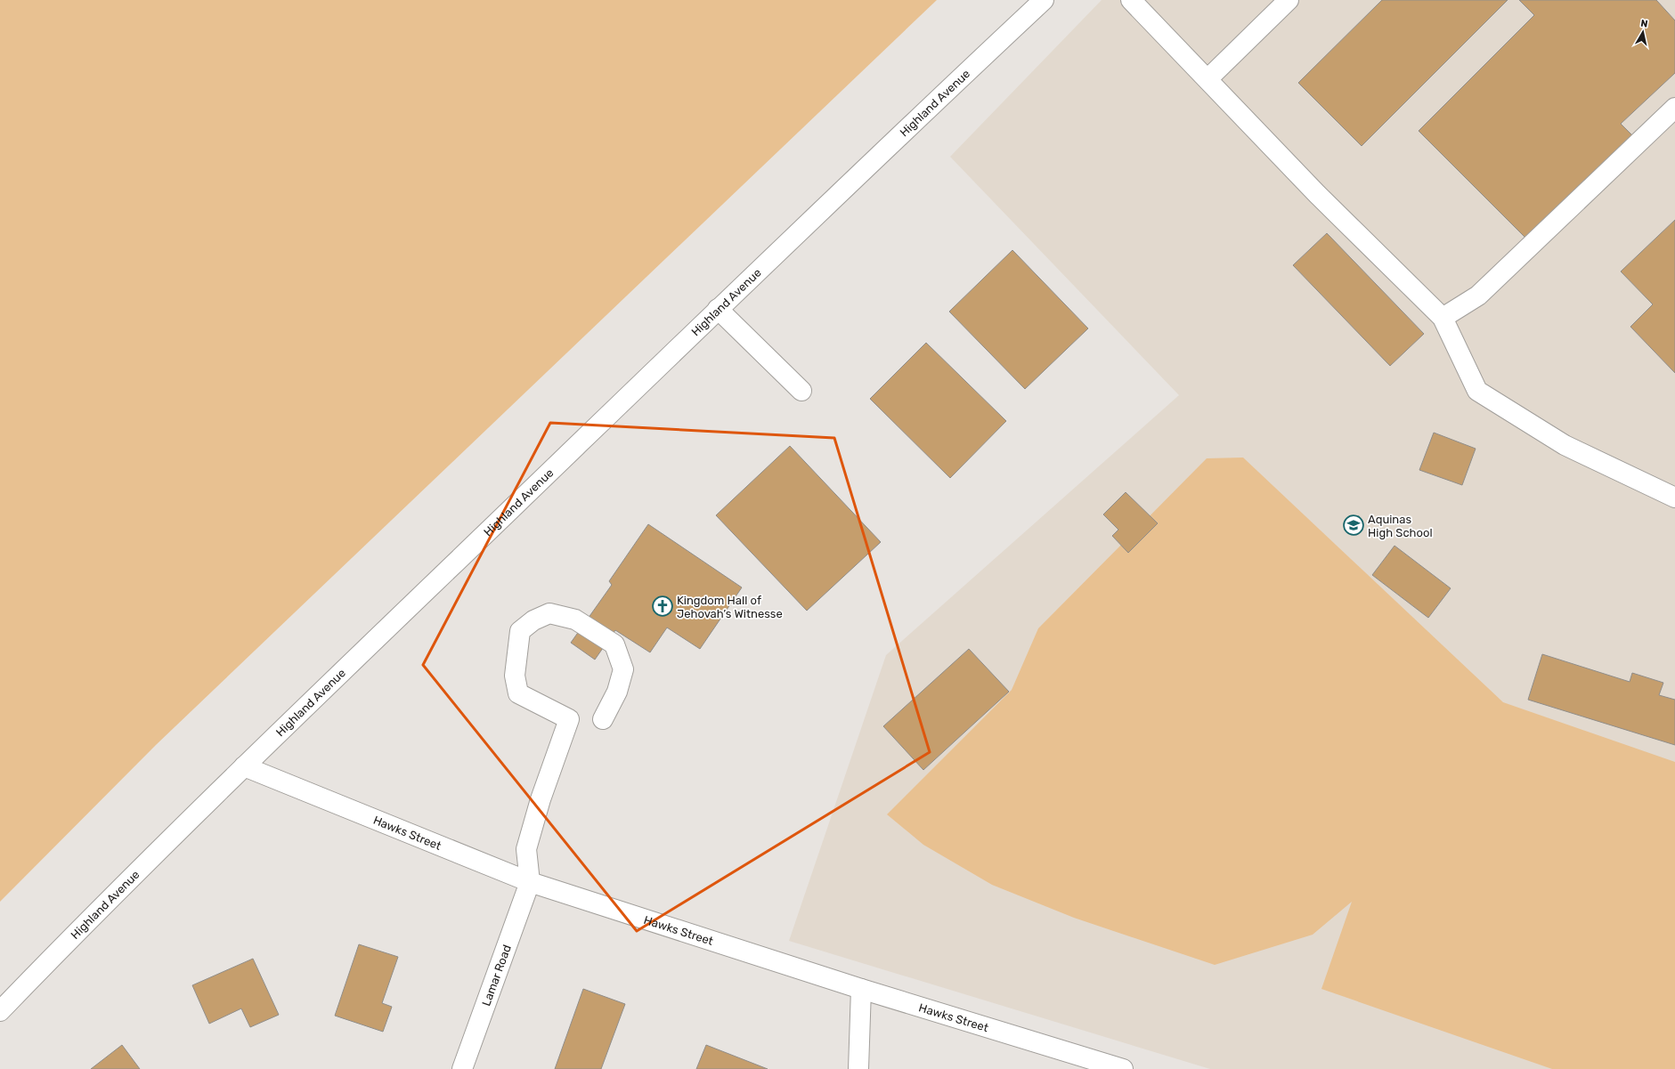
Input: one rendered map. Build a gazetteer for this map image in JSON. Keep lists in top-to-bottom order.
{
  "streets": {
    "main road": ["Highland Avenue", "Hawks Street", "Lamar Road"]
  },
  "crossings": [
    ["Highland Avenue", "Hawks Street"],
    ["Hawks Street", "Lamar Road"]
  ],
  "places": {
    "school or university": ["Aquinas High School"],
    "church": ["Kingdom Hall of Jehovah’s Witnesse"]
  },
  "north": "top"
}
